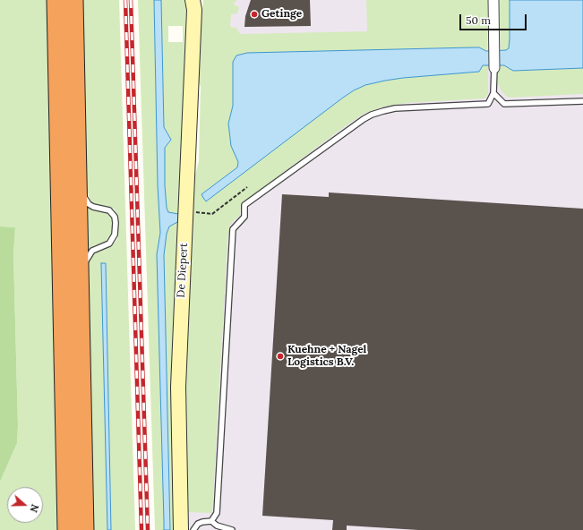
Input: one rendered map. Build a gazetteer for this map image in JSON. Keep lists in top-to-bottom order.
{
  "streets": {
    "main road": ["De Diepert"]
  },
  "places": ["Getinge", "Kuehne + Nagel Logistics B.V."],
  "scale_bar": "50 m",
  "north": "right"
}
